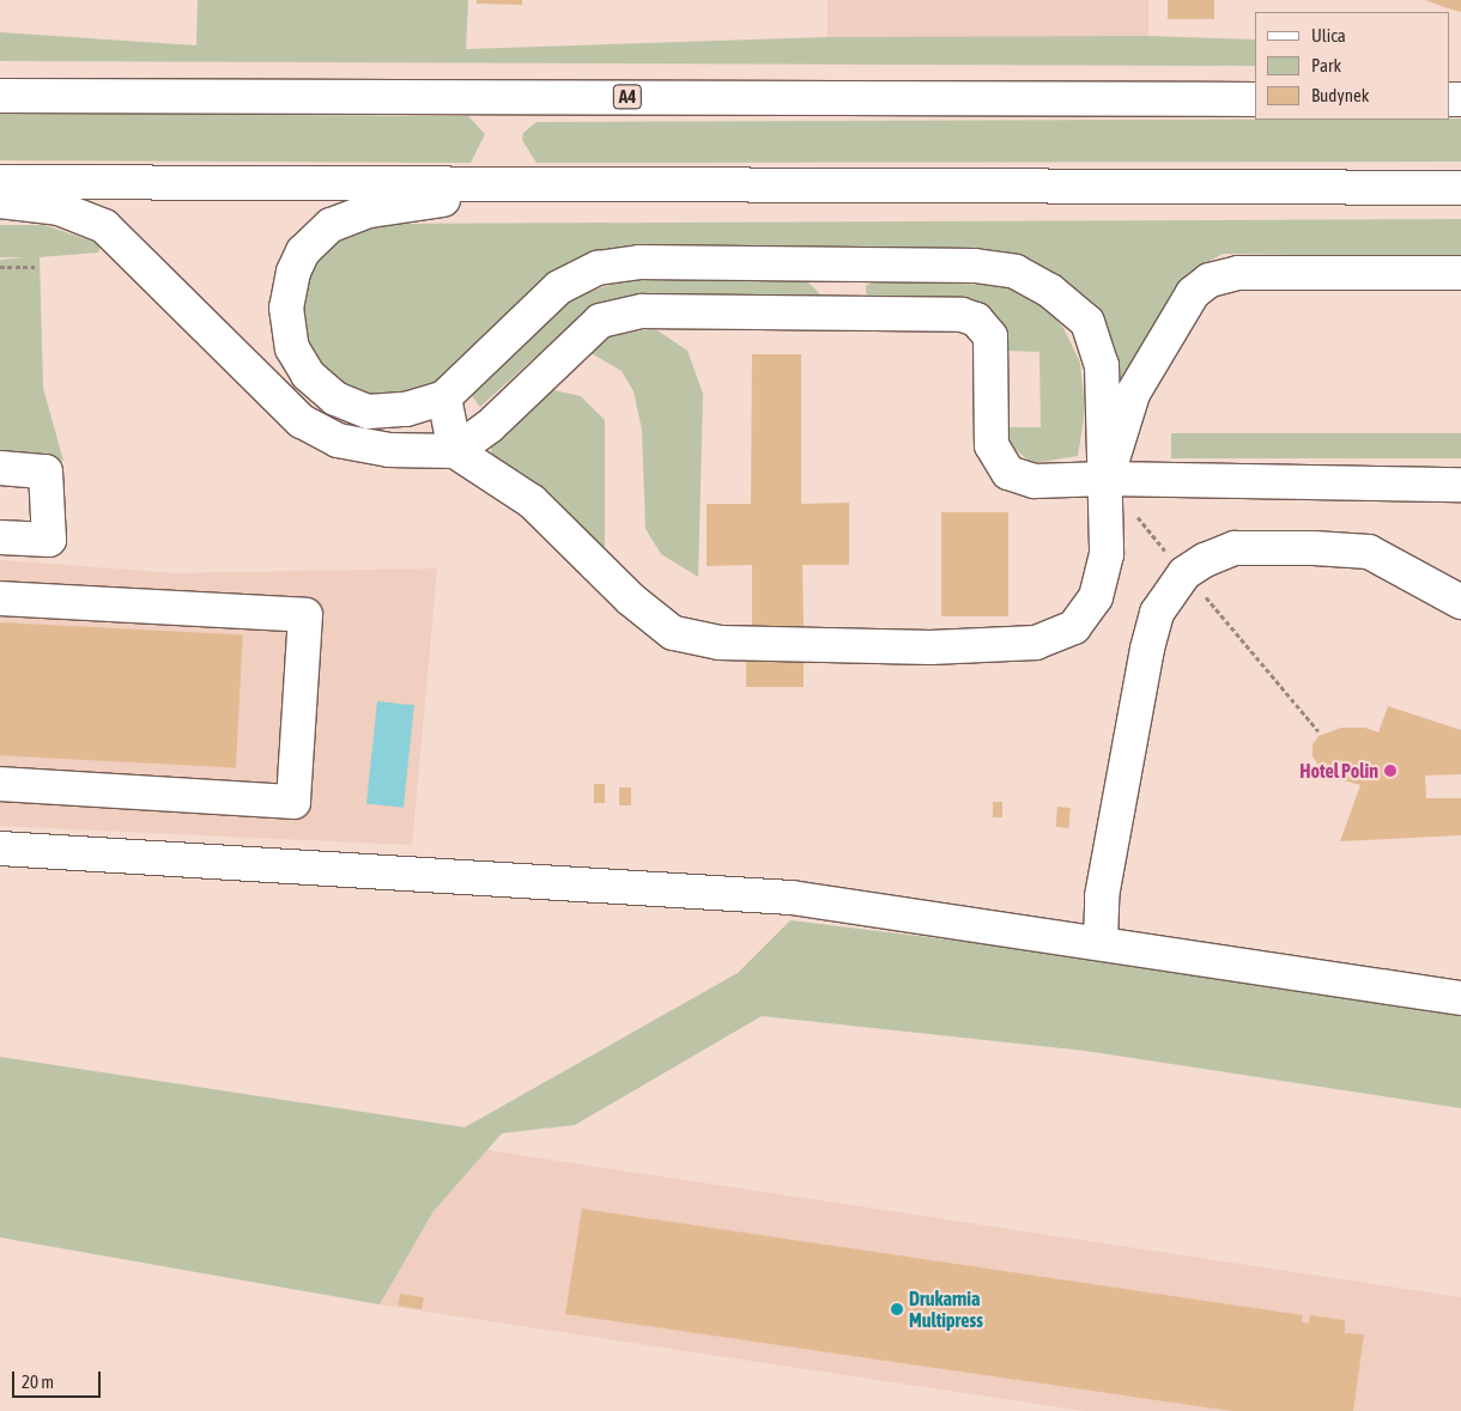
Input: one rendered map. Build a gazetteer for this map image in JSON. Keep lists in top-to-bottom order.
{
  "streets": {
    "main road": ["A4"]
  },
  "places": ["Hotel Polin", "Drukarnia Multipress"],
  "legend": ["Ulica", "Park", "Budynek"],
  "scale_bar": "20 m"
}
